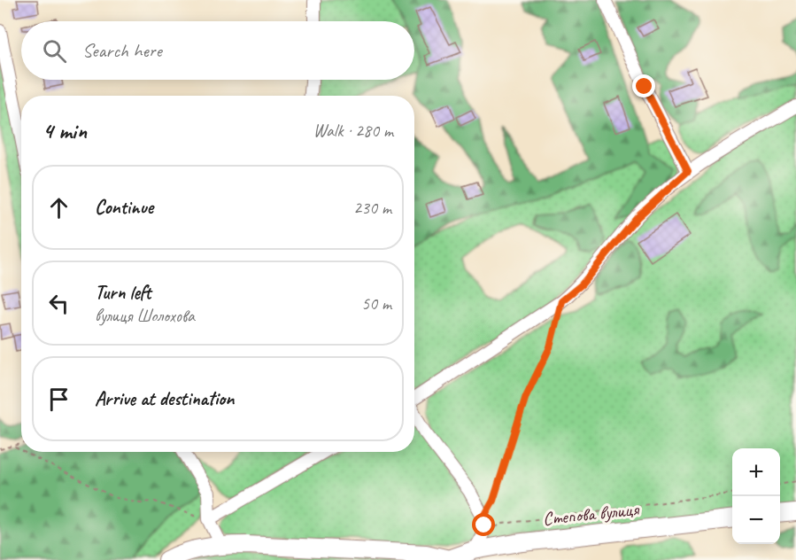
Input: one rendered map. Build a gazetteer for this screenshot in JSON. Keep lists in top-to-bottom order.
{
  "streets": {
    "street": ["Степова вулиця"]
  },
  "page": {
    "search": "Search here",
    "heading": ["4 min", "Walk · 280 m"],
    "list": [
      ["Continue", "230 m"],
      ["Turn left", "вулиця Шолохова", "50 m"],
      "Arrive at destination"
    ],
    "map_buttons": ["+", "−"]
  }
}
